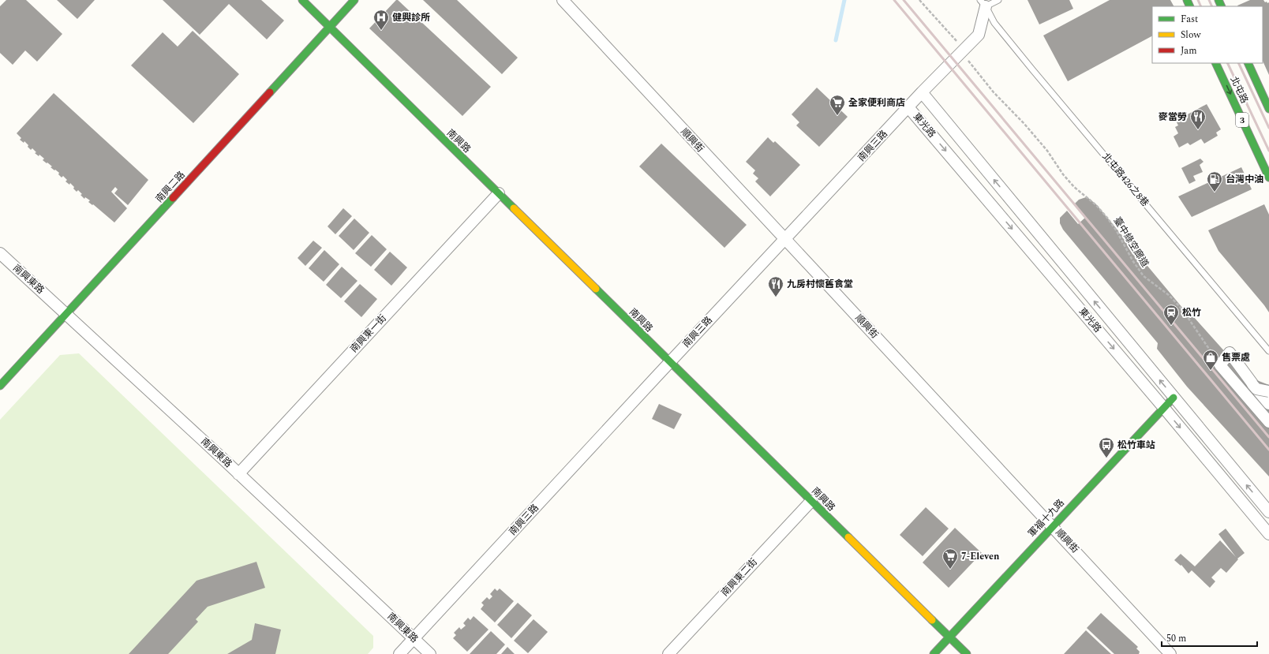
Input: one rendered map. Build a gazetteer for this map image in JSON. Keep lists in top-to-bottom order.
{
  "streets": {
    "street": [
      "北屯路",
      "3",
      "東光路",
      "順興街",
      "南興路",
      "南興三路",
      "南興二路",
      "南興東路",
      "南興東一街",
      "軍福十九路",
      "南興東二街"
    ],
    "lane": ["北屯路426之8巷"],
    "path": ["臺中綠空廊道"]
  },
  "crossings": [
    ["東光路", "南興三路"],
    ["東光路", "軍福十九路"],
    ["順興街", "南興三路"],
    ["順興街", "軍福十九路"],
    ["南興路", "南興三路"],
    ["南興路", "南興二路"],
    ["南興路", "南興東一街"],
    ["南興路", "軍福十九路"],
    ["南興路", "南興東二街"],
    ["南興三路", "北屯路426之8巷"],
    ["南興三路", "臺中綠空廊道"],
    ["南興三路", "南興東路"],
    ["南興二路", "南興東路"],
    ["南興東路", "南興東一街"]
  ],
  "places": {
    "hospital": ["健興診所"],
    "supermarket": ["全家便利商店", "7-Eleven"],
    "restaurant": ["麥當勞", "九房村懷舊食堂"],
    "fuel station": ["台灣中油"],
    "station": ["松竹"],
    "shop": ["售票處"],
    "bus stop": ["松竹車站"]
  },
  "legend": ["Fast", "Slow", "Jam"],
  "scale_bar": "50 m"
}
